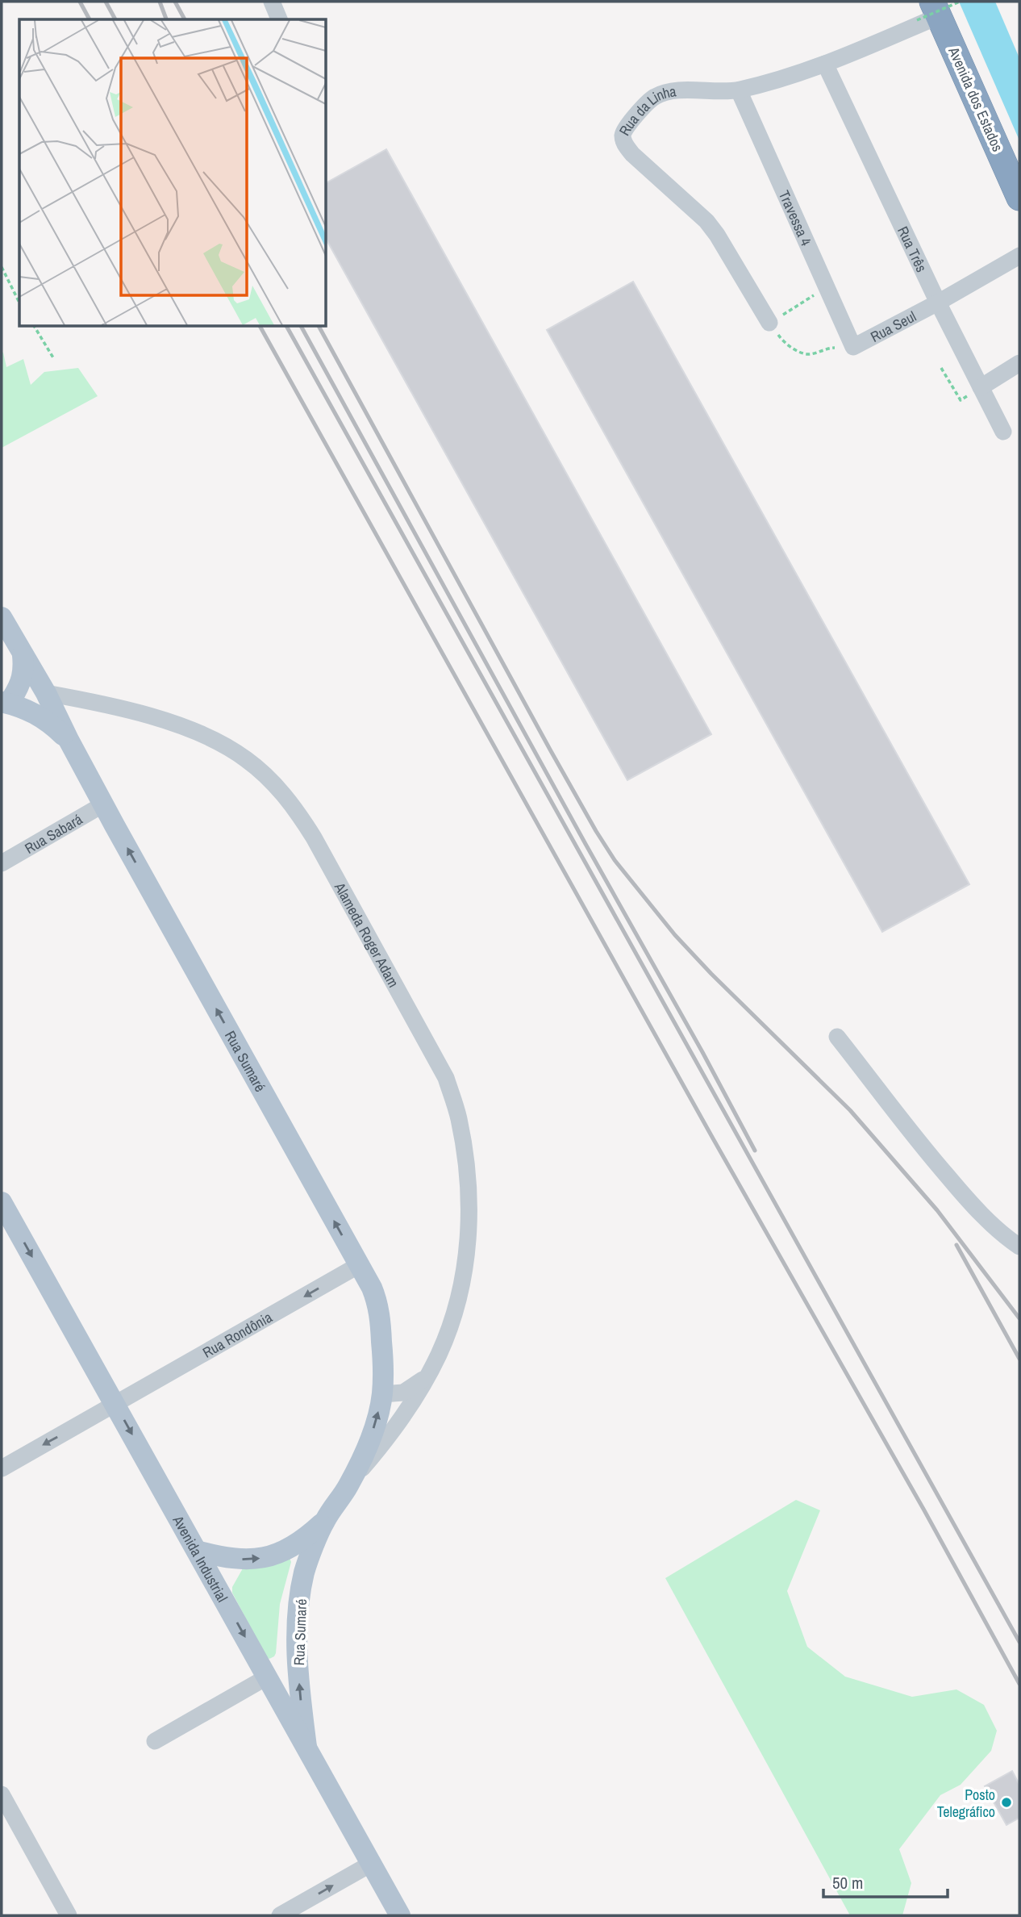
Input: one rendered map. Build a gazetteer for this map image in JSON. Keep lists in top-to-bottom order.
{
  "streets": {
    "highway": ["Avenida dos Estados"],
    "main road": ["Alameda Roger Adam", "Rua Sumaré", "Avenida Industrial"],
    "street": [
      "Rua da Linha",
      "Travessa 4",
      "Rua Três",
      "Rua Seul",
      "Rua Sabará",
      "Rua Rondônia"
    ]
  },
  "crossings": [
    ["Avenida dos Estados", "Rua da Linha"],
    ["Rua da Linha", "Travessa 4"],
    ["Rua da Linha", "Rua Três"],
    ["Rua da Linha", "Rua Seul"],
    ["Travessa 4", "Rua Seul"],
    ["Rua Três", "Rua Seul"],
    ["Rua Sabará", "Rua Sumaré"],
    ["Alameda Roger Adam", "Rua Sumaré"],
    ["Rua Sumaré", "Rua Rondônia"],
    ["Rua Sumaré", "Avenida Industrial"],
    ["Rua Rondônia", "Avenida Industrial"]
  ],
  "one_way": ["Rua Sumaré", "Rua Rondônia", "Avenida Industrial"],
  "places": ["Posto Telegráfico"],
  "scale_bar": "50 m"
}
